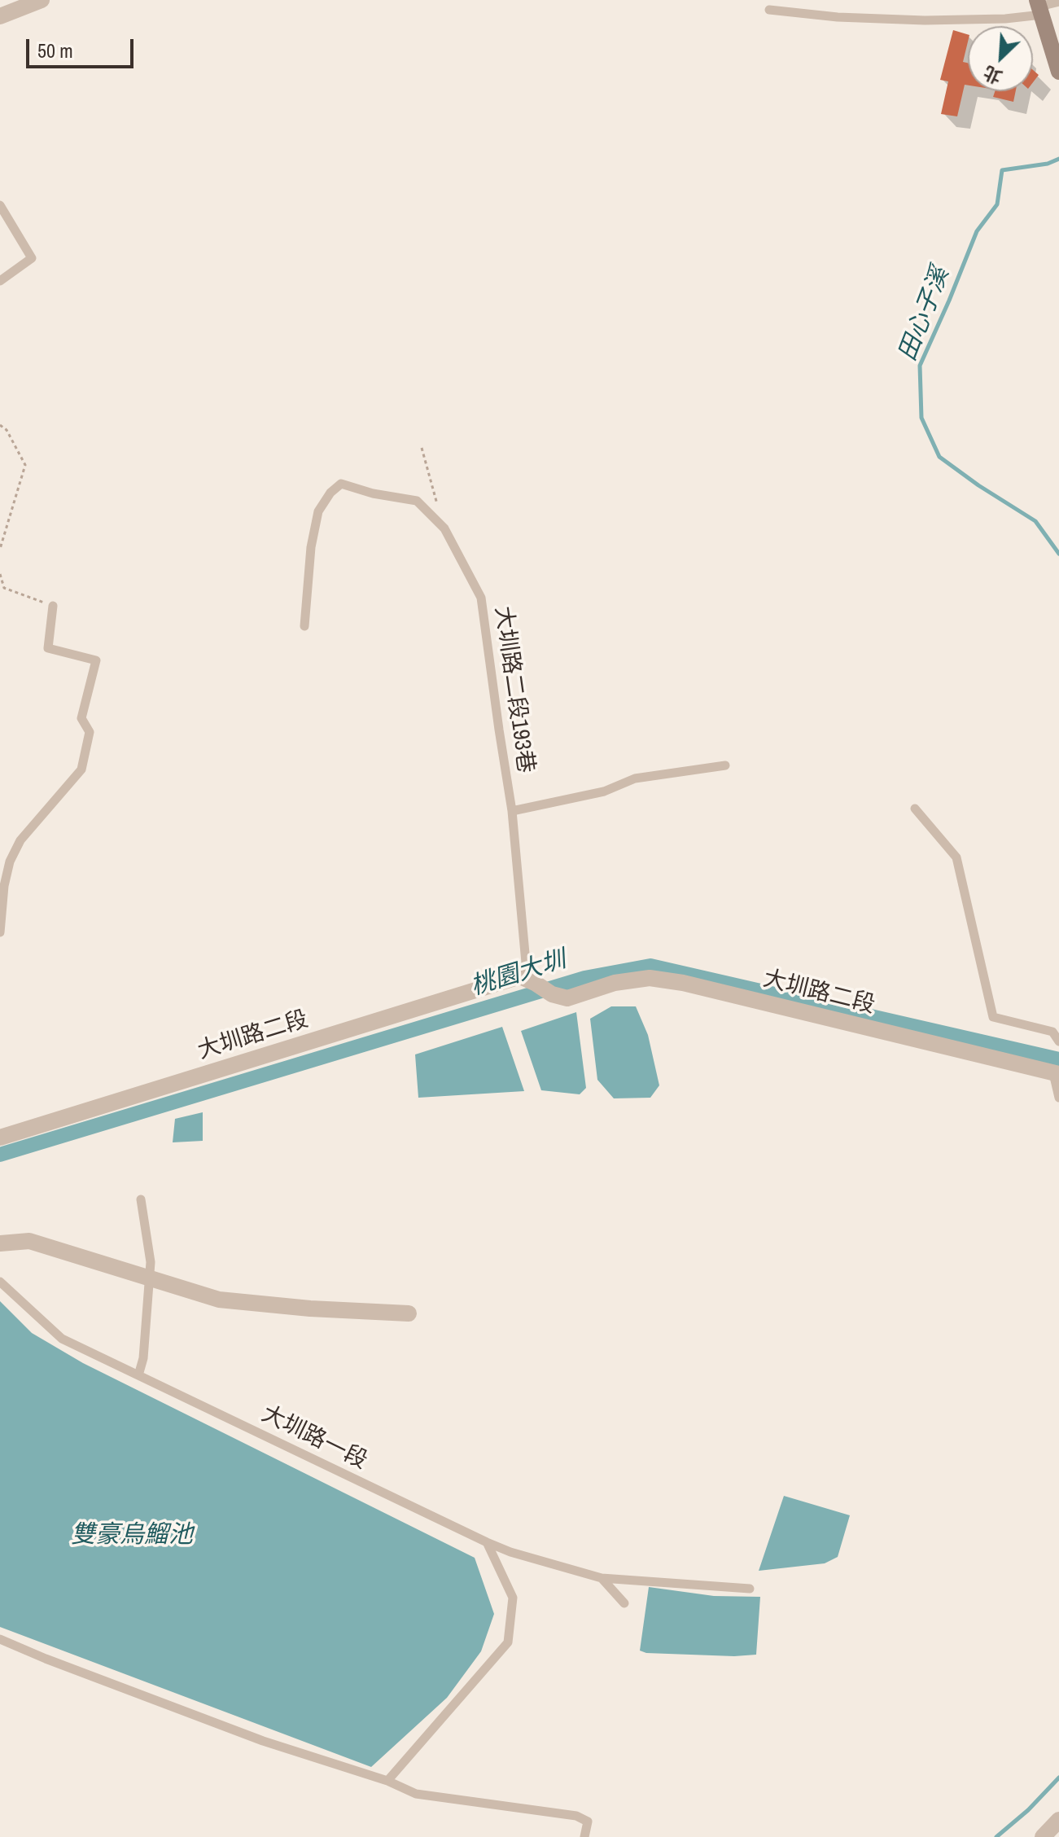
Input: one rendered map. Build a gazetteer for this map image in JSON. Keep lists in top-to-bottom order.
{
  "streets": {
    "street": ["大圳路二段"],
    "lane": ["大圳路二段193巷", "大圳路一段"]
  },
  "crossings": [
    ["大圳路二段193巷", "大圳路二段"]
  ],
  "water": ["田心子溪", "桃園大圳", "雙豪烏鰡池"],
  "scale_bar": "50 m",
  "north": "bottom left"
}
